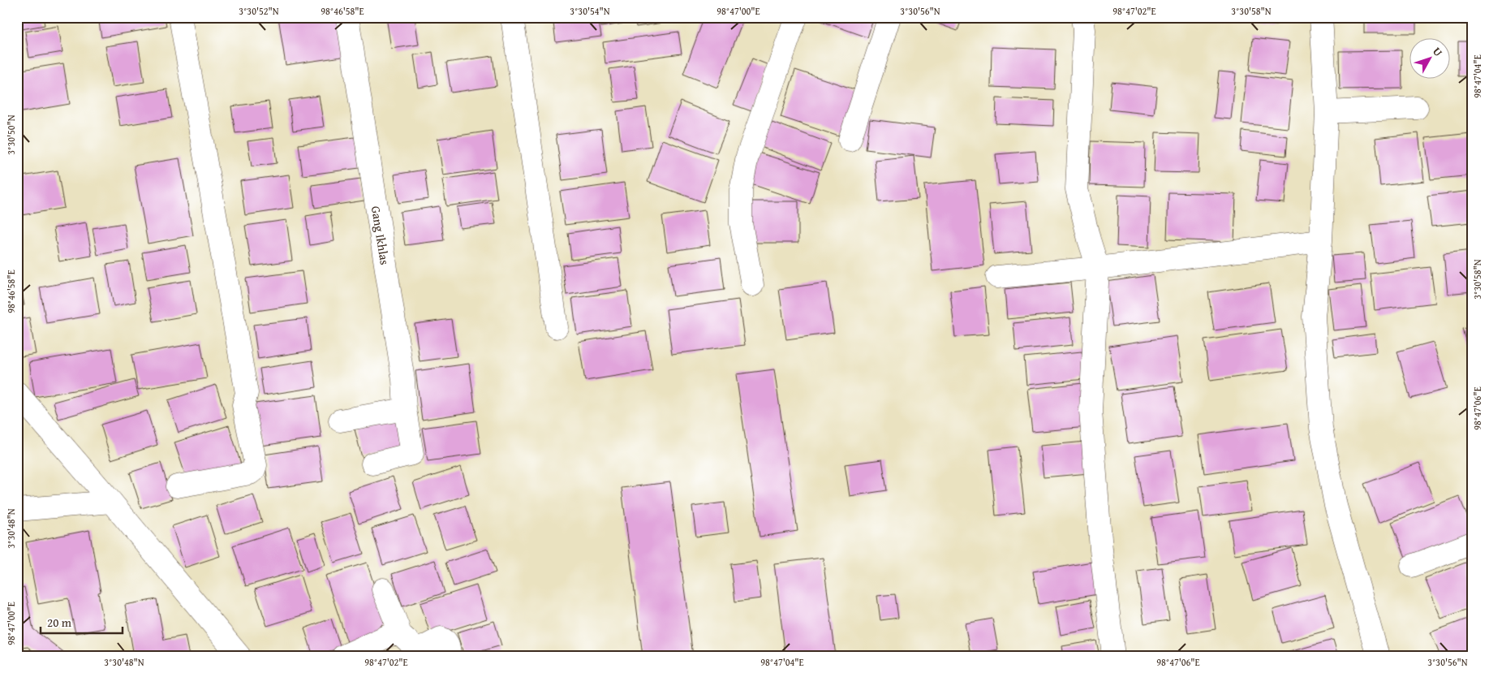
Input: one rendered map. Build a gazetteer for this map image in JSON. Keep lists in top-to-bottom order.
{
  "streets": {
    "street": ["Gang Ikhlas"]
  },
  "scale_bar": "20 m",
  "north": "top right",
  "coordinates": [
    "3°30'52\"N",
    "98°46'58\"E",
    "3°30'54\"N",
    "98°47'00\"E",
    "3°30'56\"N",
    "98°47'02\"E",
    "3°30'58\"N",
    "98°47'04\"E",
    "3°30'50\"N",
    "98°47'06\"E",
    "3°30'48\"N"
  ]
}
